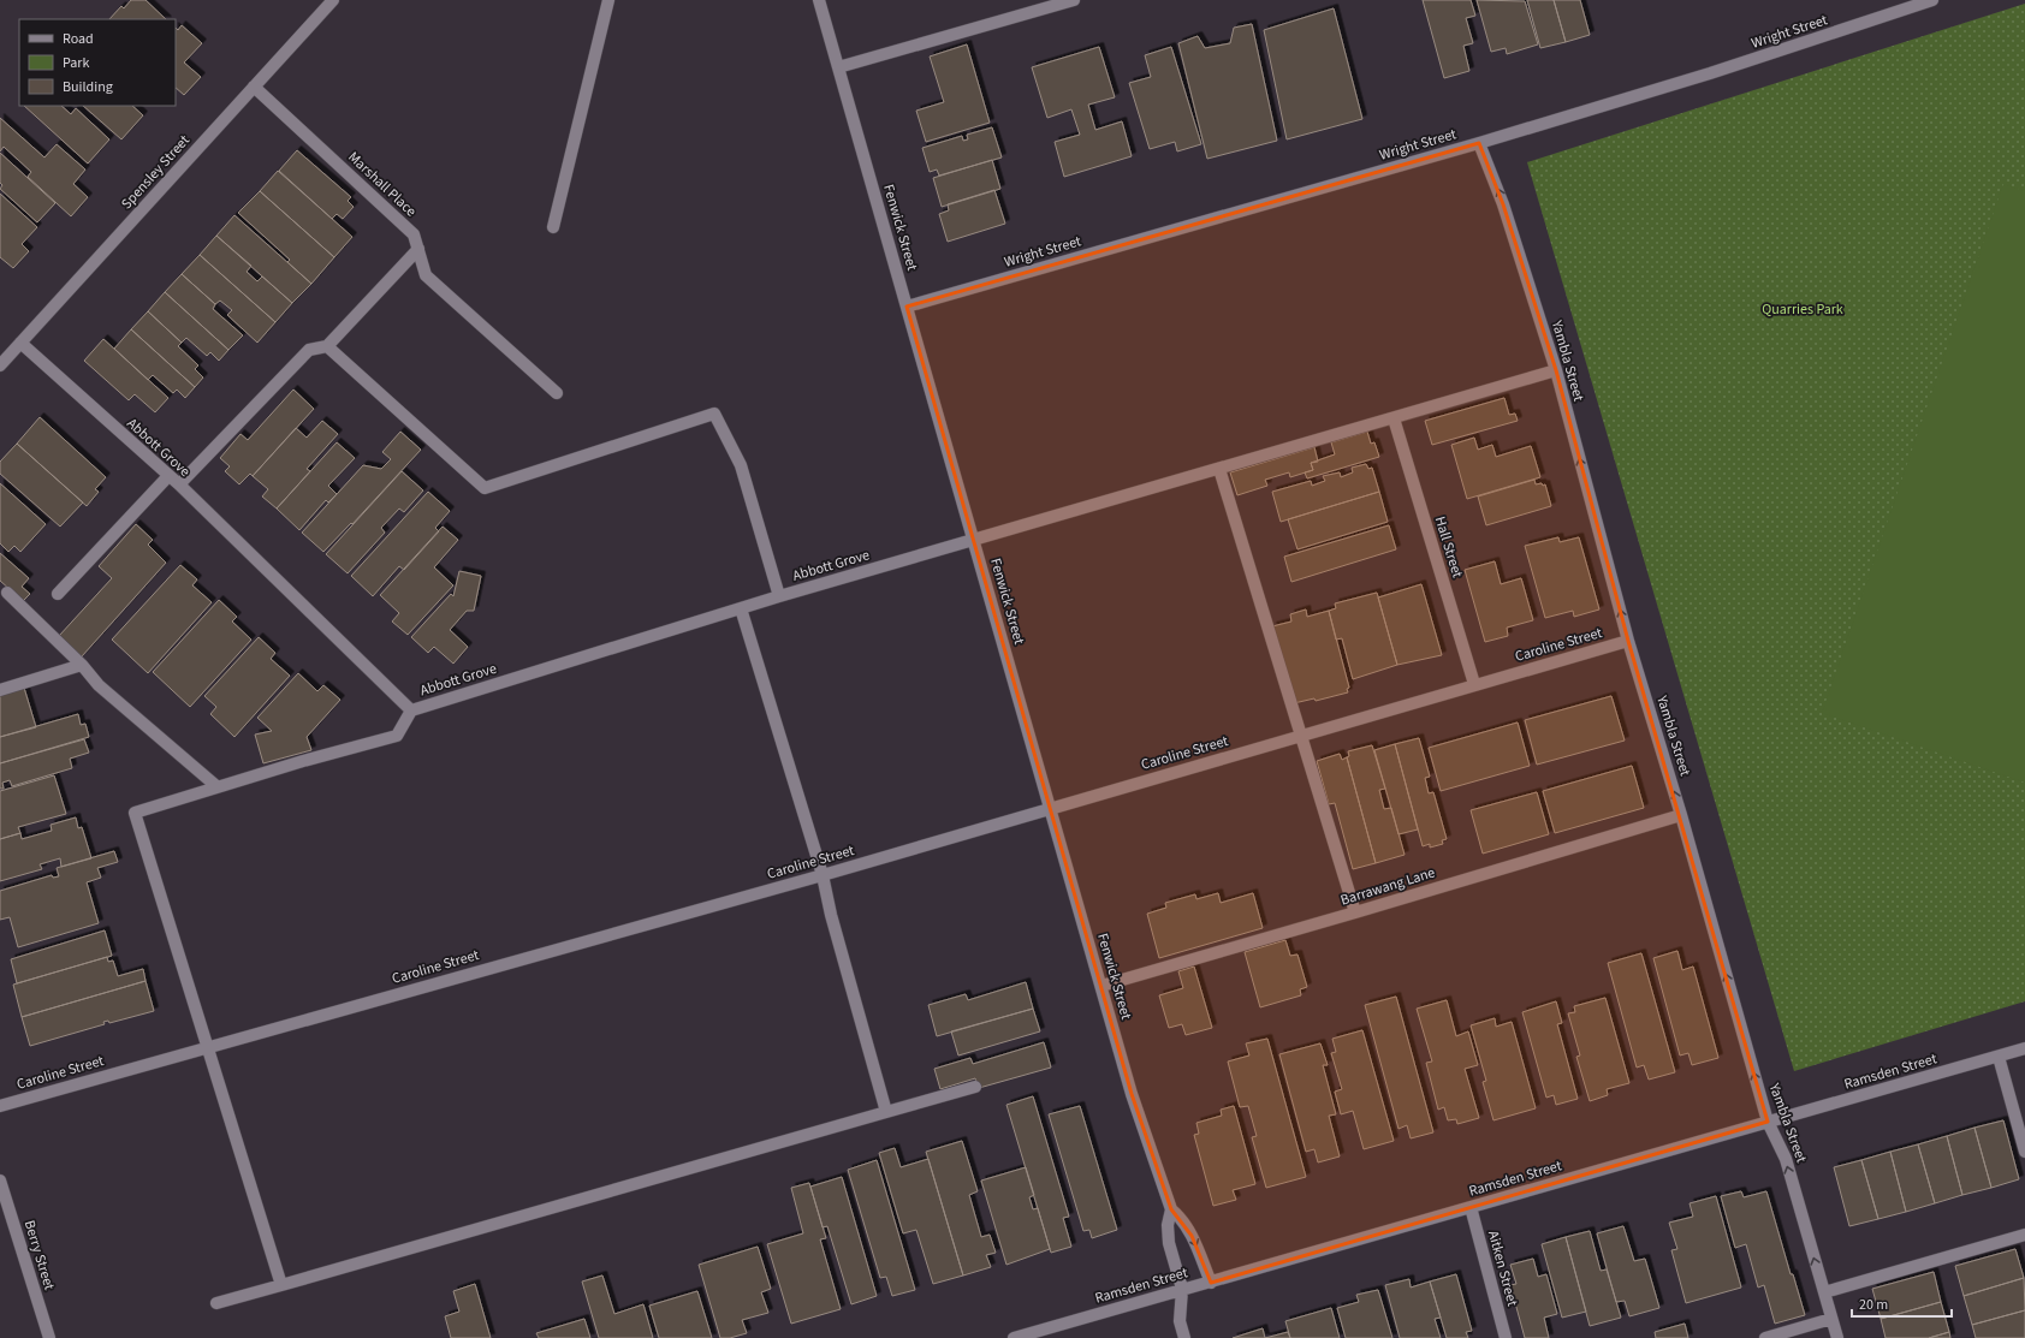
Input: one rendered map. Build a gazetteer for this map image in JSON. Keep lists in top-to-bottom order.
{
  "streets": {
    "street": [
      "Wright Street",
      "Spensley Street",
      "Marshall Place",
      "Fenwick Street",
      "Yambla Street",
      "Abbott Grove",
      "Hall Street",
      "Caroline Street",
      "Barrawang Lane",
      "Ramsden Street",
      "Berry Street",
      "Aitken Street"
    ]
  },
  "crossings": [
    ["Wright Street", "Fenwick Street"],
    ["Wright Street", "Yambla Street"],
    ["Spensley Street", "Marshall Place"],
    ["Spensley Street", "Abbott Grove"],
    ["Fenwick Street", "Abbott Grove"],
    ["Fenwick Street", "Caroline Street"],
    ["Fenwick Street", "Barrawang Lane"],
    ["Fenwick Street", "Ramsden Street"],
    ["Yambla Street", "Abbott Grove"],
    ["Yambla Street", "Caroline Street"],
    ["Yambla Street", "Barrawang Lane"],
    ["Yambla Street", "Ramsden Street"],
    ["Abbott Grove", "Hall Street"],
    ["Hall Street", "Caroline Street"],
    ["Ramsden Street", "Aitken Street"]
  ],
  "one_way": ["Yambla Street"],
  "parks": ["Quarries Park"],
  "legend": ["Road", "Park", "Building"],
  "scale_bar": "20 m"
}
